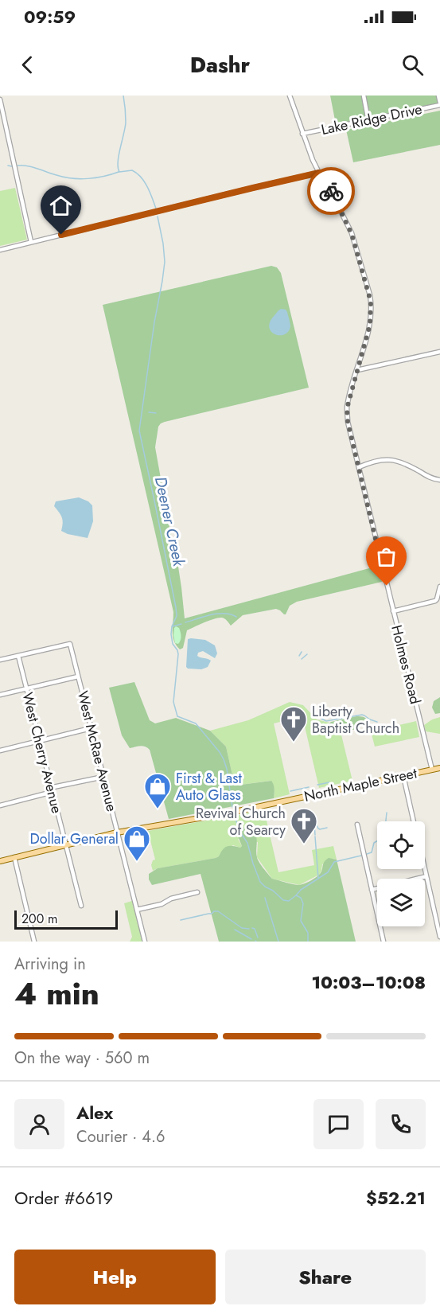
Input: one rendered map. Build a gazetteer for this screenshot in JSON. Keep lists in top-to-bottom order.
{
  "streets": {
    "main road": ["North Maple Street"],
    "street": [
      "Lake Ridge Drive",
      "Holmes Road",
      "West McRae Avenue",
      "West Cherry Avenue"
    ]
  },
  "crossings": [
    ["Lake Ridge Drive", "Holmes Road"],
    ["Holmes Road", "North Maple Street"],
    ["West McRae Avenue", "West Cherry Avenue"],
    ["West McRae Avenue", "North Maple Street"],
    ["West Cherry Avenue", "North Maple Street"]
  ],
  "water": ["Deener Creek"],
  "places": {
    "church": ["Liberty Baptist Church", "Revival Church of Searcy"],
    "shop": ["First & Last Auto Glass", "Dollar General"]
  },
  "scale_bar": "200 m",
  "page": {
    "status": "09:59",
    "header": "Dashr",
    "scale": "200 m",
    "heading": ["4 min", "Arriving in", "10:03–10:08"],
    "panel": [
      "Alex",
      "Courier · 4.6",
      "Order #6619",
      "$52.21"
    ],
    "bar": "On the way · 560 m",
    "buttons": ["Help", "Share"]
  }
}
